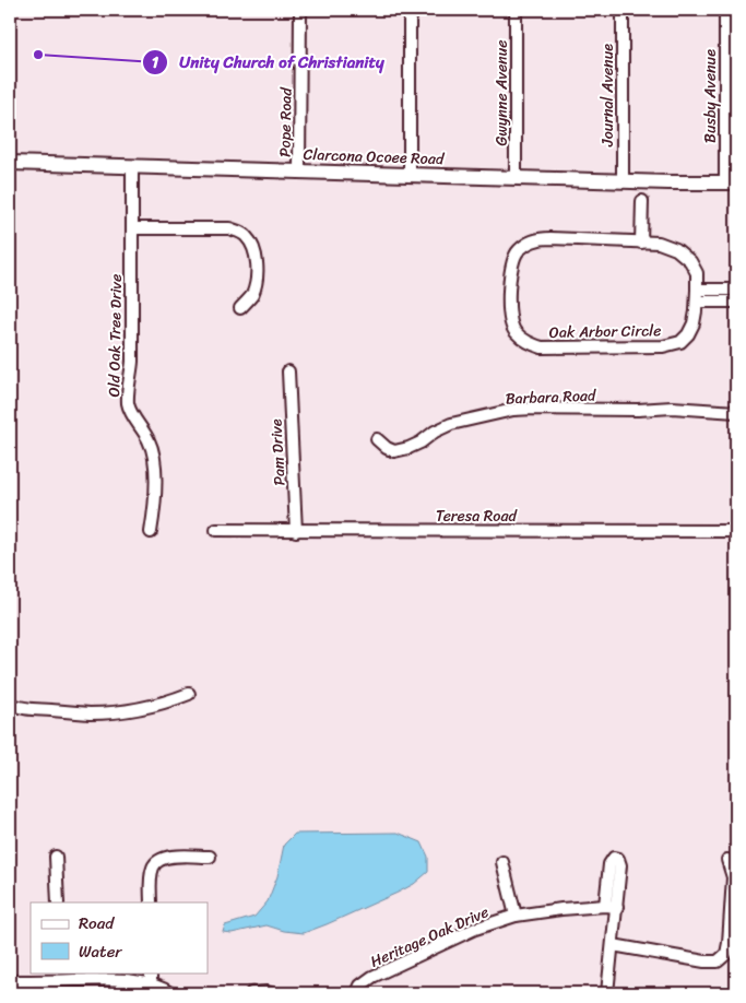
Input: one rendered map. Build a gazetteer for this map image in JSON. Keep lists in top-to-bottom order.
{
  "streets": {
    "main road": ["Clarcona Ocoee Road"],
    "street": [
      "Gwynne Avenue",
      "Journal Avenue",
      "Busby Avenue",
      "Pope Road",
      "Oak Arbor Circle",
      "Old Oak Tree Drive",
      "Barbara Road",
      "Pam Drive",
      "Teresa Road",
      "Heritage Oak Drive"
    ]
  },
  "crossings": [
    ["Gwynne Avenue", "Clarcona Ocoee Road"],
    ["Journal Avenue", "Clarcona Ocoee Road"],
    ["Busby Avenue", "Clarcona Ocoee Road"],
    ["Pope Road", "Clarcona Ocoee Road"],
    ["Clarcona Ocoee Road", "Old Oak Tree Drive"],
    ["Pam Drive", "Teresa Road"]
  ],
  "places": ["Unity Church of Christianity"],
  "legend": ["Road", "Water"]
}
